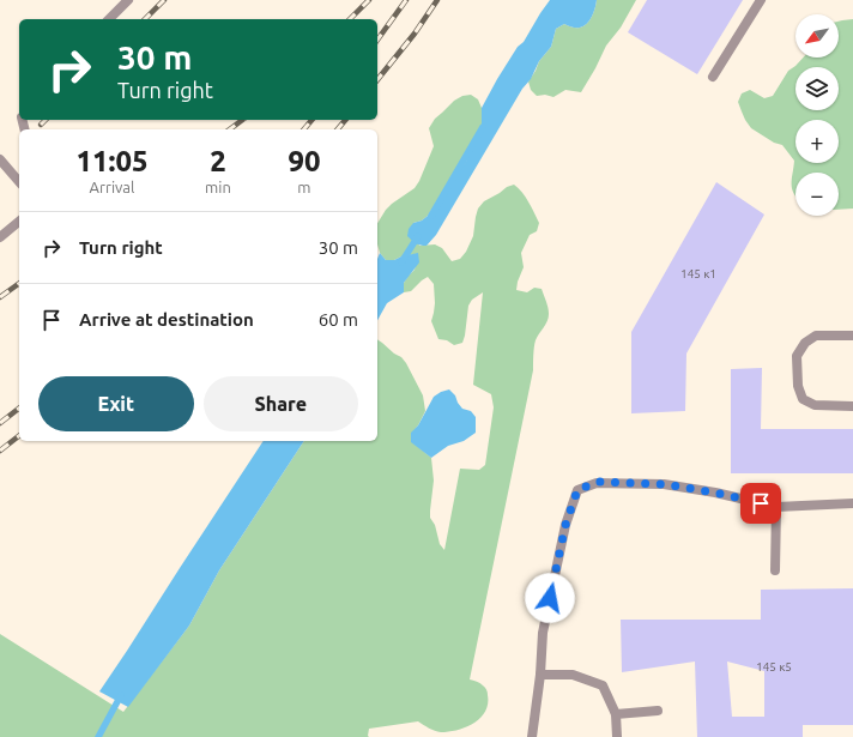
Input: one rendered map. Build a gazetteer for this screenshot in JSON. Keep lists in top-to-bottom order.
{
  "house_numbers": ["145 к1", "145 к5"],
  "north": "bottom left",
  "page": {
    "map_buttons": ["+", "−"],
    "turn": ["30 m", "Turn right"],
    "eta": [
      "11:05",
      "Arrival",
      "2",
      "min",
      "90",
      "m"
    ],
    "list": [
      {
        "name": "Turn right",
        "value": "30 m"
      },
      {
        "name": "Arrive at destination",
        "value": "60 m"
      }
    ],
    "buttons": ["Exit", "Share"]
  }
}
